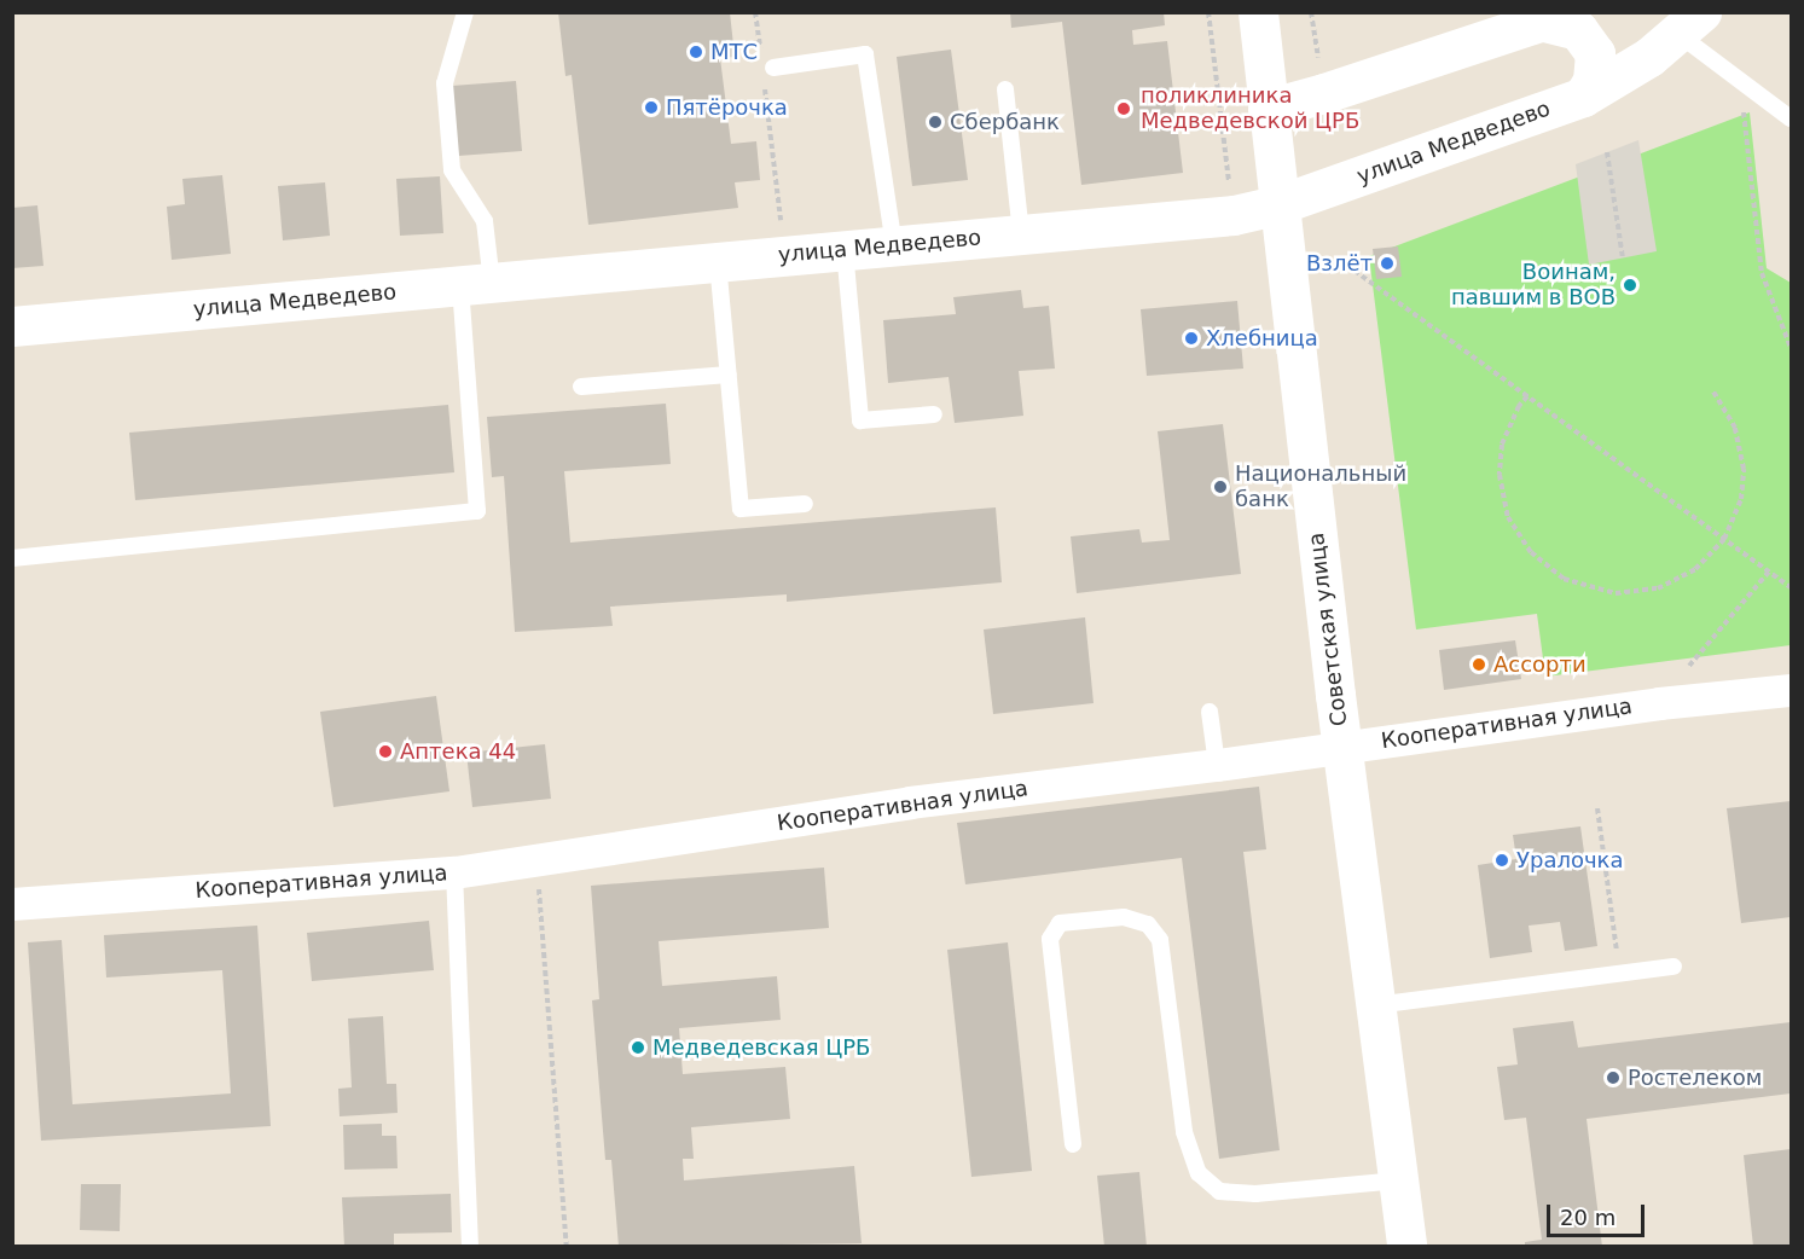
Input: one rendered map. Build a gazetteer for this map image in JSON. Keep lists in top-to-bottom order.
{
  "streets": {
    "street": ["улица Медведево", "Советская улица", "Кооперативная улица"]
  },
  "crossings": [
    ["улица Медведево", "Советская улица"],
    ["Советская улица", "Кооперативная улица"]
  ],
  "places": [
    "МТС",
    "Пятёрочка",
    "поликлиника Медведевской ЦРБ",
    "Сбербанк",
    "Взлёт",
    "Воинам, павшим в ВОВ",
    "Хлебница",
    "Национальный банк",
    "Ассорти",
    "Аптека 44",
    "Уралочка",
    "Медведевская ЦРБ",
    "Ростелеком"
  ],
  "scale_bar": "20 m"
}
